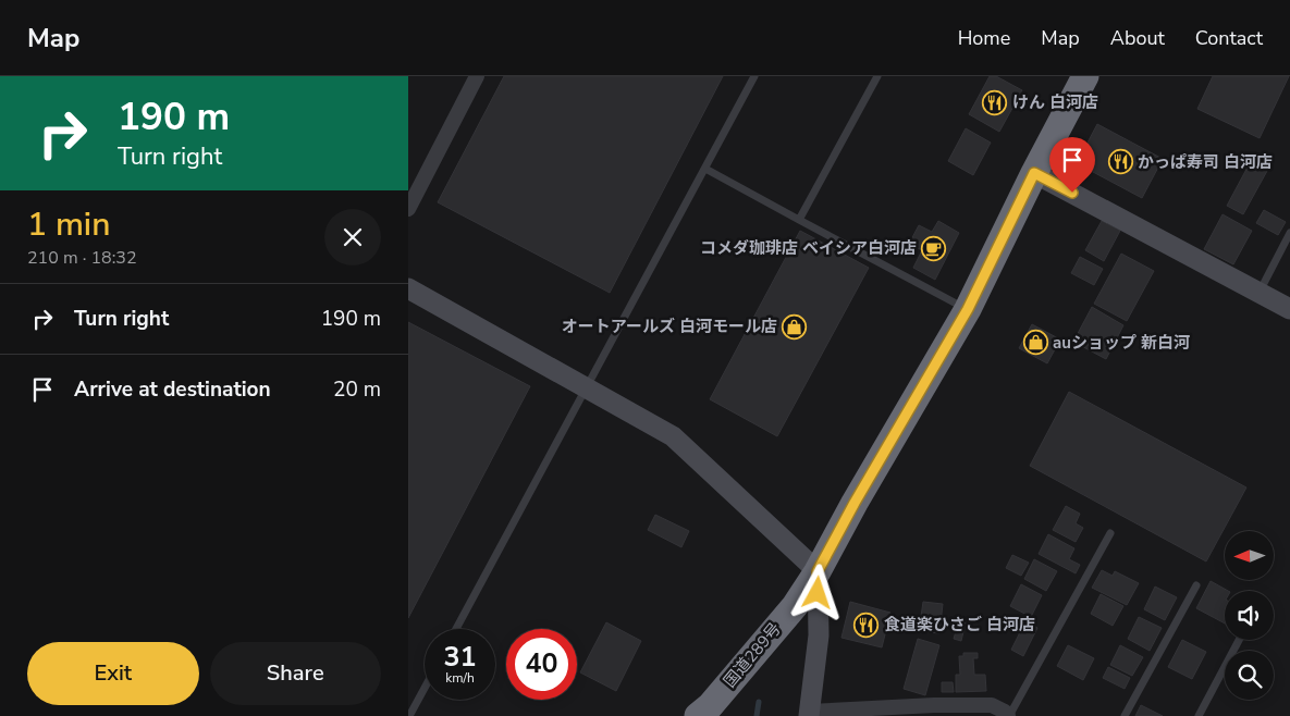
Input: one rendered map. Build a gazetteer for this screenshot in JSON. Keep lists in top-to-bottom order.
{
  "streets": {
    "highway": ["国道289号"]
  },
  "places": {
    "restaurant": ["けん 白河店", "かっぱ寿司 白河店", "食道楽ひさご 白河店"],
    "cafe": ["コメダ珈琲店 ベイシア白河店"],
    "shop": ["オートアールズ 白河モール店", "auショップ 新白河"]
  },
  "north": "left",
  "page": {
    "header": "Map",
    "nav": [
      "Home",
      "Map",
      "About",
      "Contact"
    ],
    "turn": ["190 m", "Turn right"],
    "heading": ["1 min", "210 m · 18:32"],
    "list": [
      {
        "name": "Turn right",
        "value": "190 m"
      },
      {
        "name": "Arrive at destination",
        "value": "20 m"
      }
    ],
    "speed": "31 km/h",
    "limit": "40",
    "buttons": ["Exit", "Share"]
  }
}
